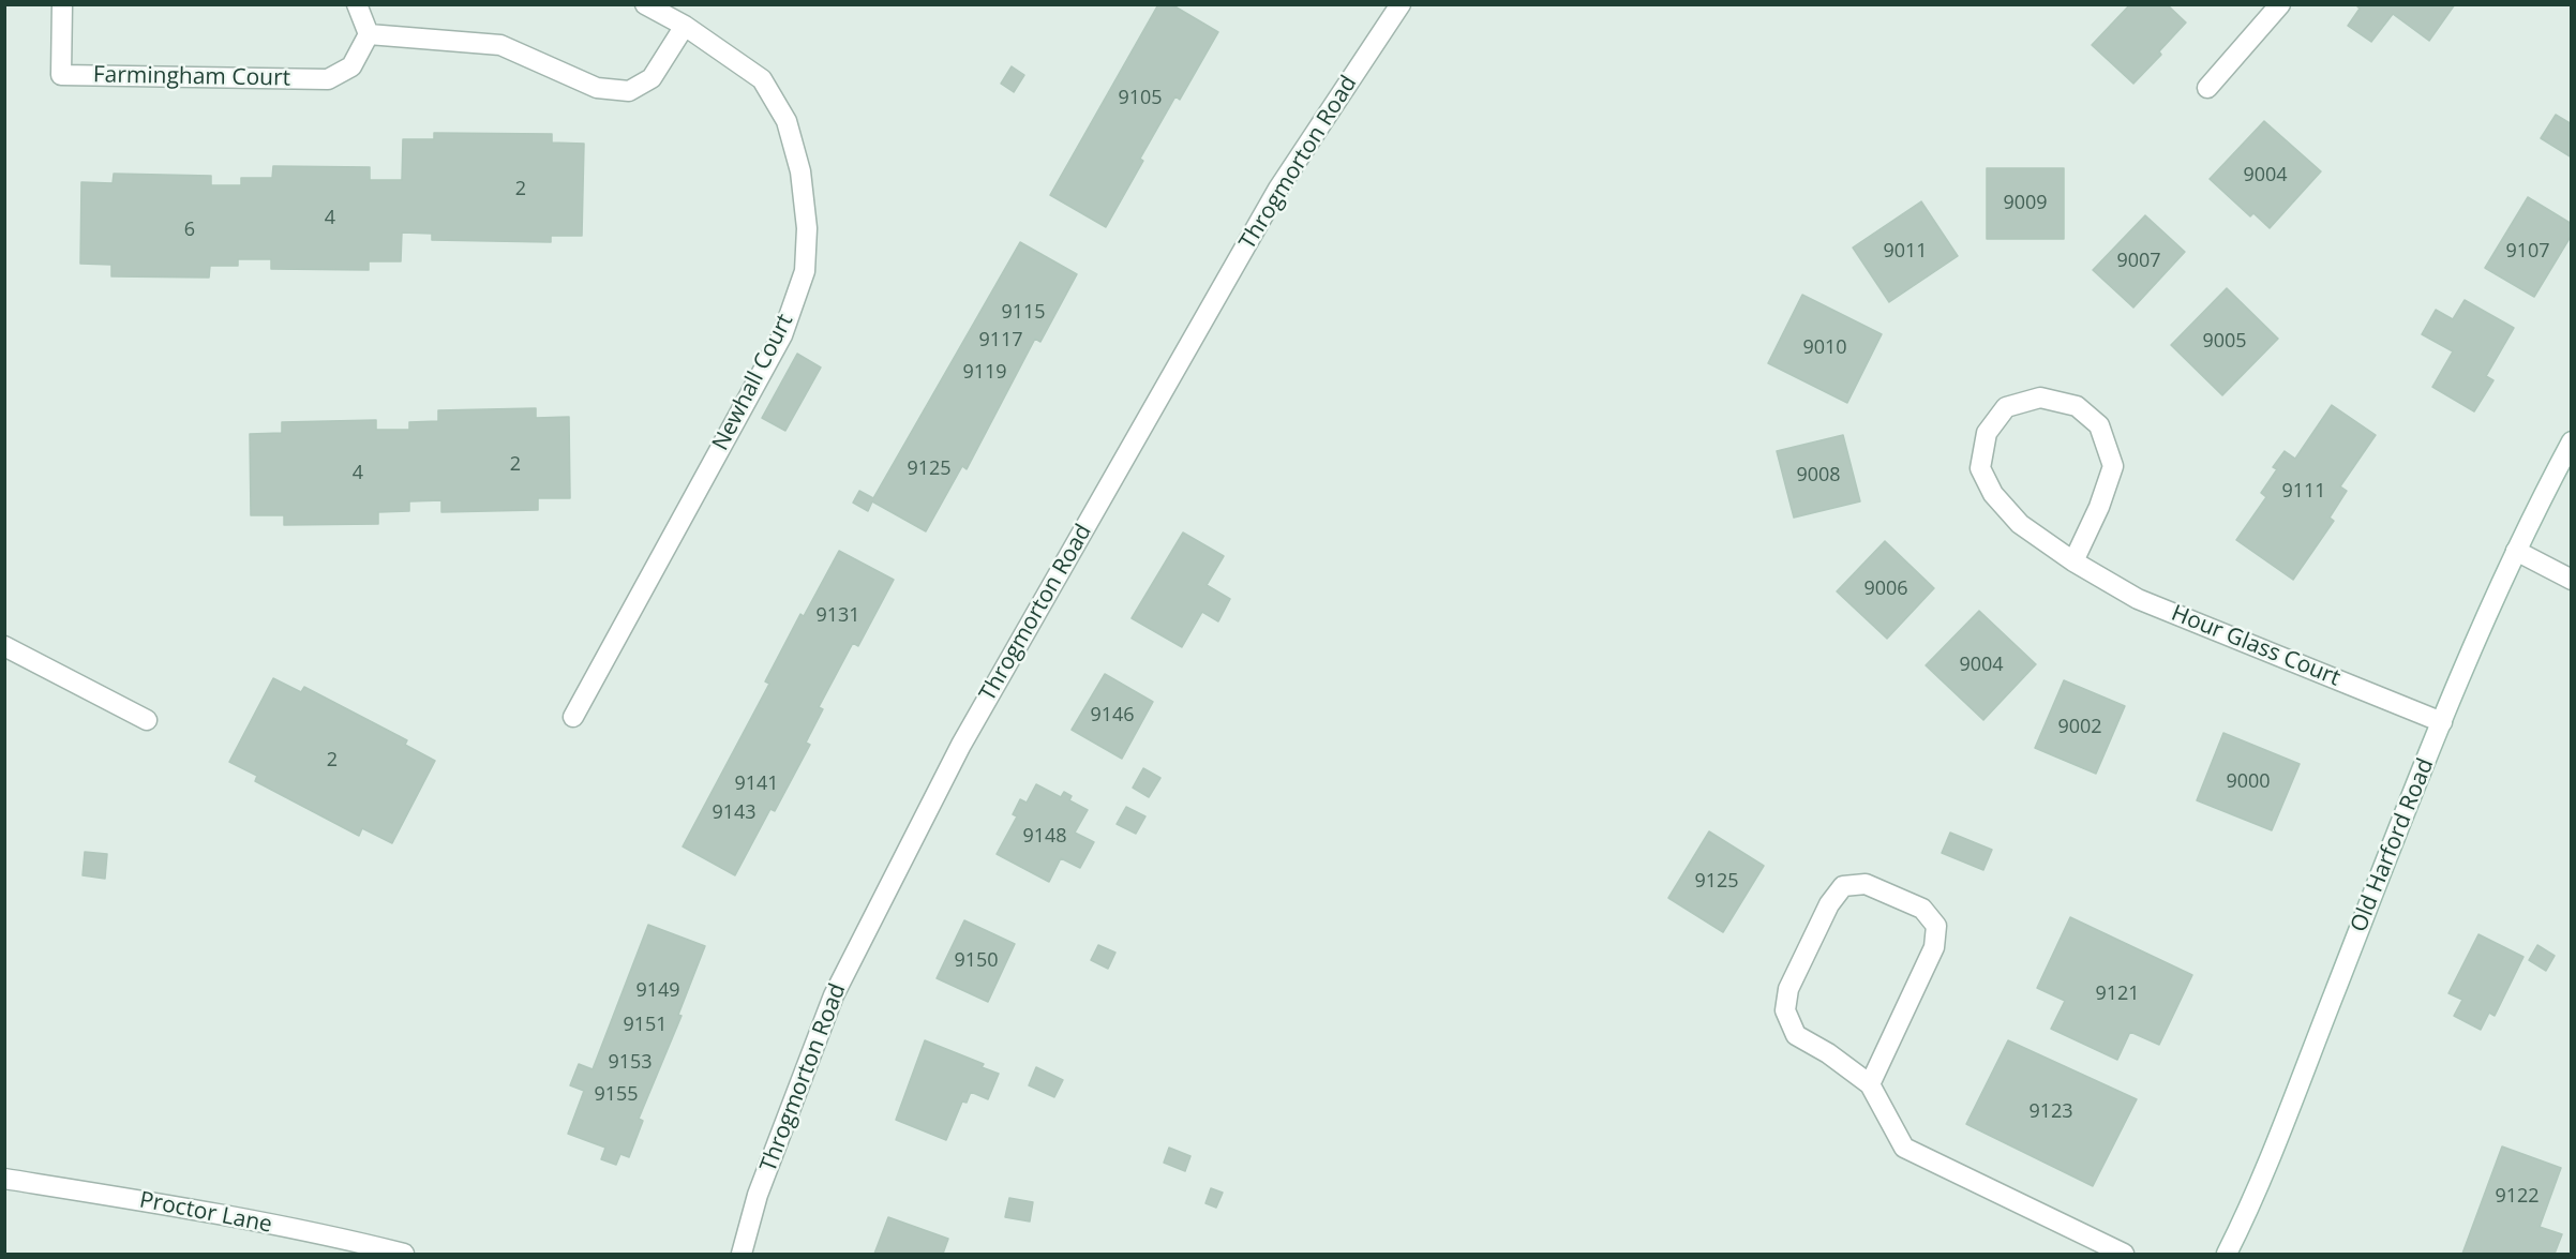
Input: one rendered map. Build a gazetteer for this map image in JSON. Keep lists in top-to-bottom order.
{
  "streets": {
    "street": [
      "Farmingham Court",
      "Throgmorton Road",
      "Newhall Court",
      "Hour Glass Court",
      "Old Harford Road",
      "Proctor Lane"
    ]
  },
  "crossings": [
    ["Hour Glass Court", "Old Harford Road"]
  ],
  "house_numbers": [
    "9105",
    "9004",
    "2",
    "9009",
    "4",
    "6",
    "9011",
    "9107",
    "9007",
    "9115",
    "9117",
    "9005",
    "9010",
    "9119",
    "2",
    "9125",
    "4",
    "9008",
    "9111",
    "9006",
    "9131",
    "9004",
    "9146",
    "9002",
    "2",
    "9000",
    "9141",
    "9143",
    "9148",
    "9125",
    "9150",
    "9149",
    "9121",
    "9151",
    "9153",
    "9155",
    "9123",
    "9122"
  ]
}
